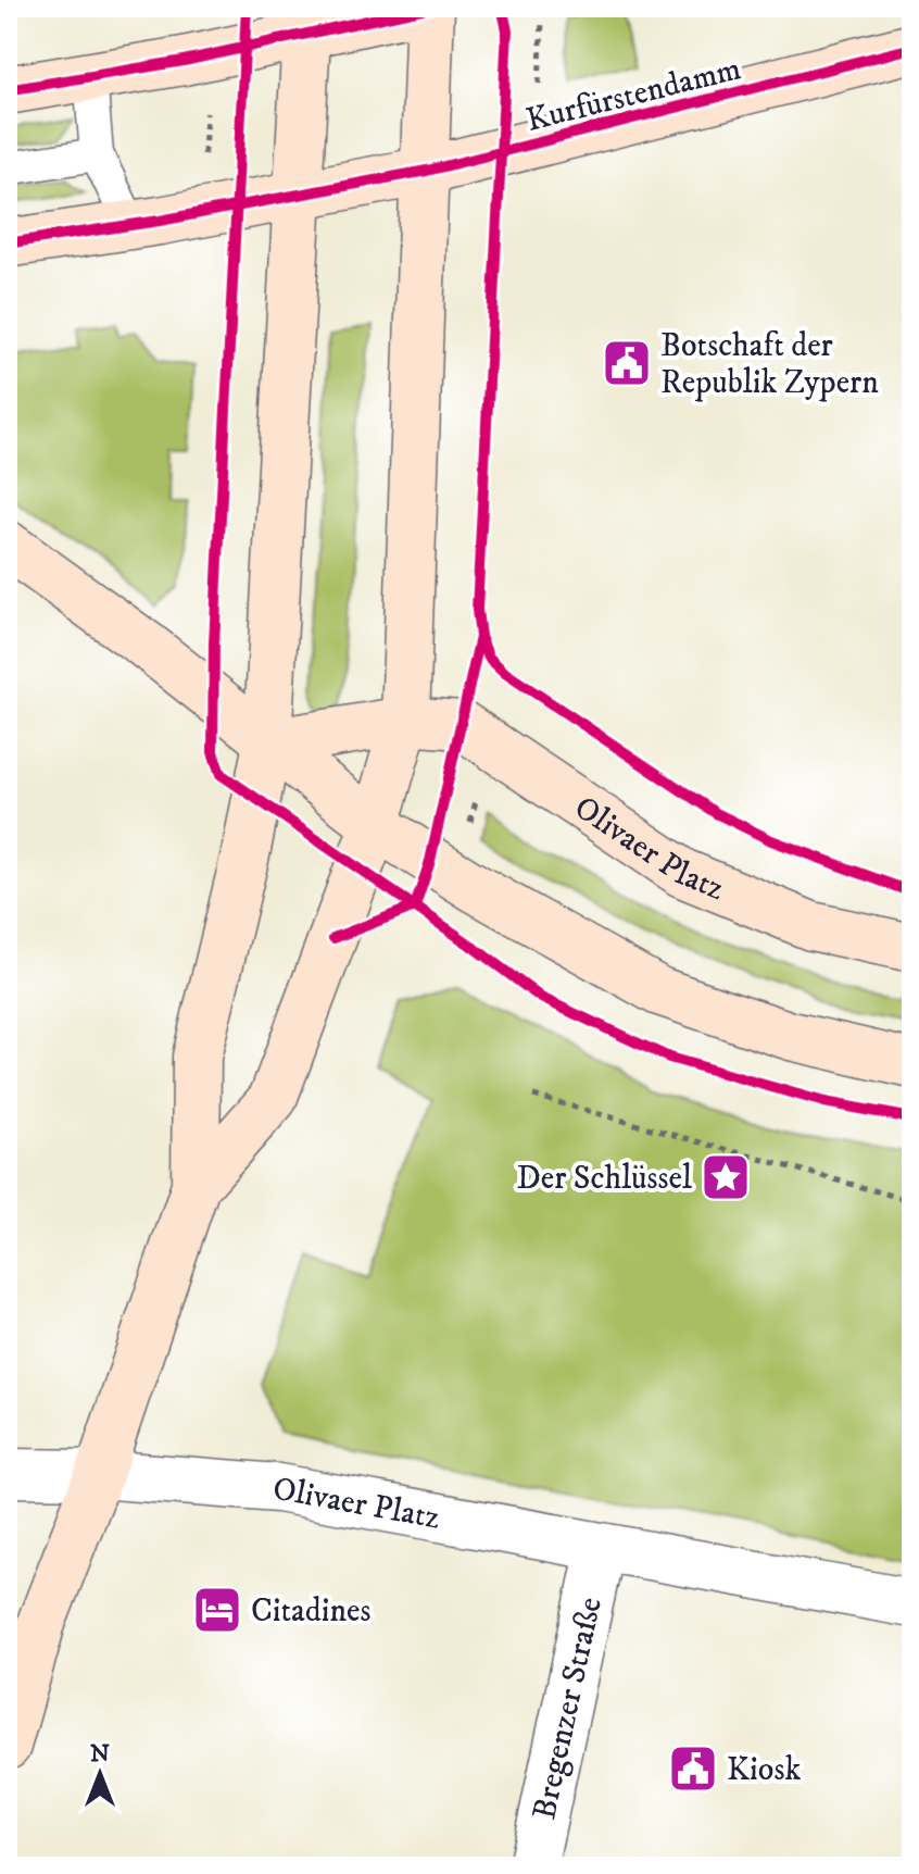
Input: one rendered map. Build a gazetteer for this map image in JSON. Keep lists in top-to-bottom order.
{
  "streets": {
    "main road": ["Kurfürstendamm", "Olivaer Platz"],
    "street": ["Bregenzer Straße"]
  },
  "crossings": [
    ["Olivaer Platz", "Bregenzer Straße"]
  ],
  "places": {
    "public building": ["Botschaft der Republik Zypern", "Kiosk"],
    "place": ["Der Schlüssel"],
    "hotel": ["Citadines"]
  },
  "north": "top"
}
